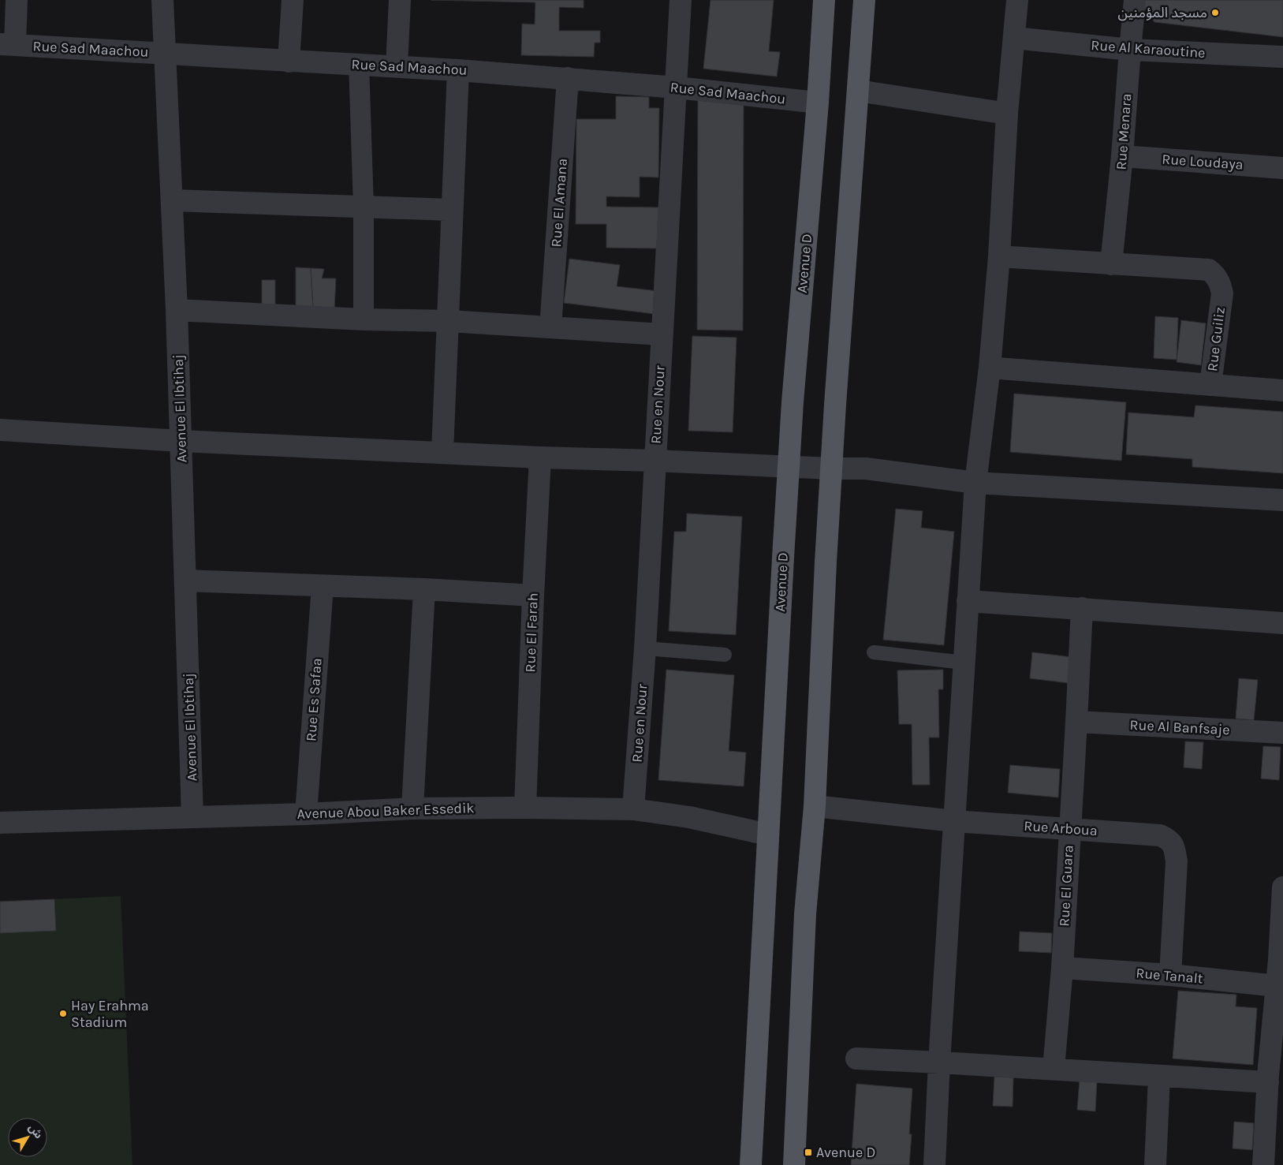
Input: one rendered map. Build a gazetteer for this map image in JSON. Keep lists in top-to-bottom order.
{
  "streets": {
    "main road": ["Avenue D"],
    "street": [
      "Rue Sad Maachou",
      "Rue Al Karaoutine",
      "Rue Menara",
      "Rue Loudaya",
      "Rue El Amana",
      "Rue Guiliz",
      "Rue en Nour",
      "Avenue El Ibtihaj",
      "Rue El Farah",
      "Rue Es Safaa",
      "Rue Al Banfsaje",
      "Avenue Abou Baker Essedik",
      "Rue Arboua",
      "Rue El Guara",
      "Rue Tanalt"
    ]
  },
  "crossings": [
    ["Rue Sad Maachou", "Rue El Amana"],
    ["Rue Sad Maachou", "Avenue D"],
    ["Rue Sad Maachou", "Rue en Nour"],
    ["Rue Sad Maachou", "Avenue El Ibtihaj"],
    ["Rue Al Karaoutine", "Rue Menara"],
    ["Rue Menara", "Rue Loudaya"],
    ["Rue Menara", "Rue Guiliz"],
    ["Avenue D", "Avenue Abou Baker Essedik"],
    ["Rue en Nour", "Avenue Abou Baker Essedik"],
    ["Avenue El Ibtihaj", "Avenue Abou Baker Essedik"],
    ["Rue El Farah", "Avenue Abou Baker Essedik"],
    ["Rue Es Safaa", "Avenue Abou Baker Essedik"],
    ["Rue Al Banfsaje", "Rue El Guara"],
    ["Rue Arboua", "Rue El Guara"],
    ["Rue Arboua", "Rue Tanalt"],
    ["Rue El Guara", "Rue Tanalt"]
  ],
  "places": {
    "other": ["مسجد المؤمنين", "Hay Erahma Stadium"],
    "transit": ["Avenue D"]
  },
  "north": "top right"
}
